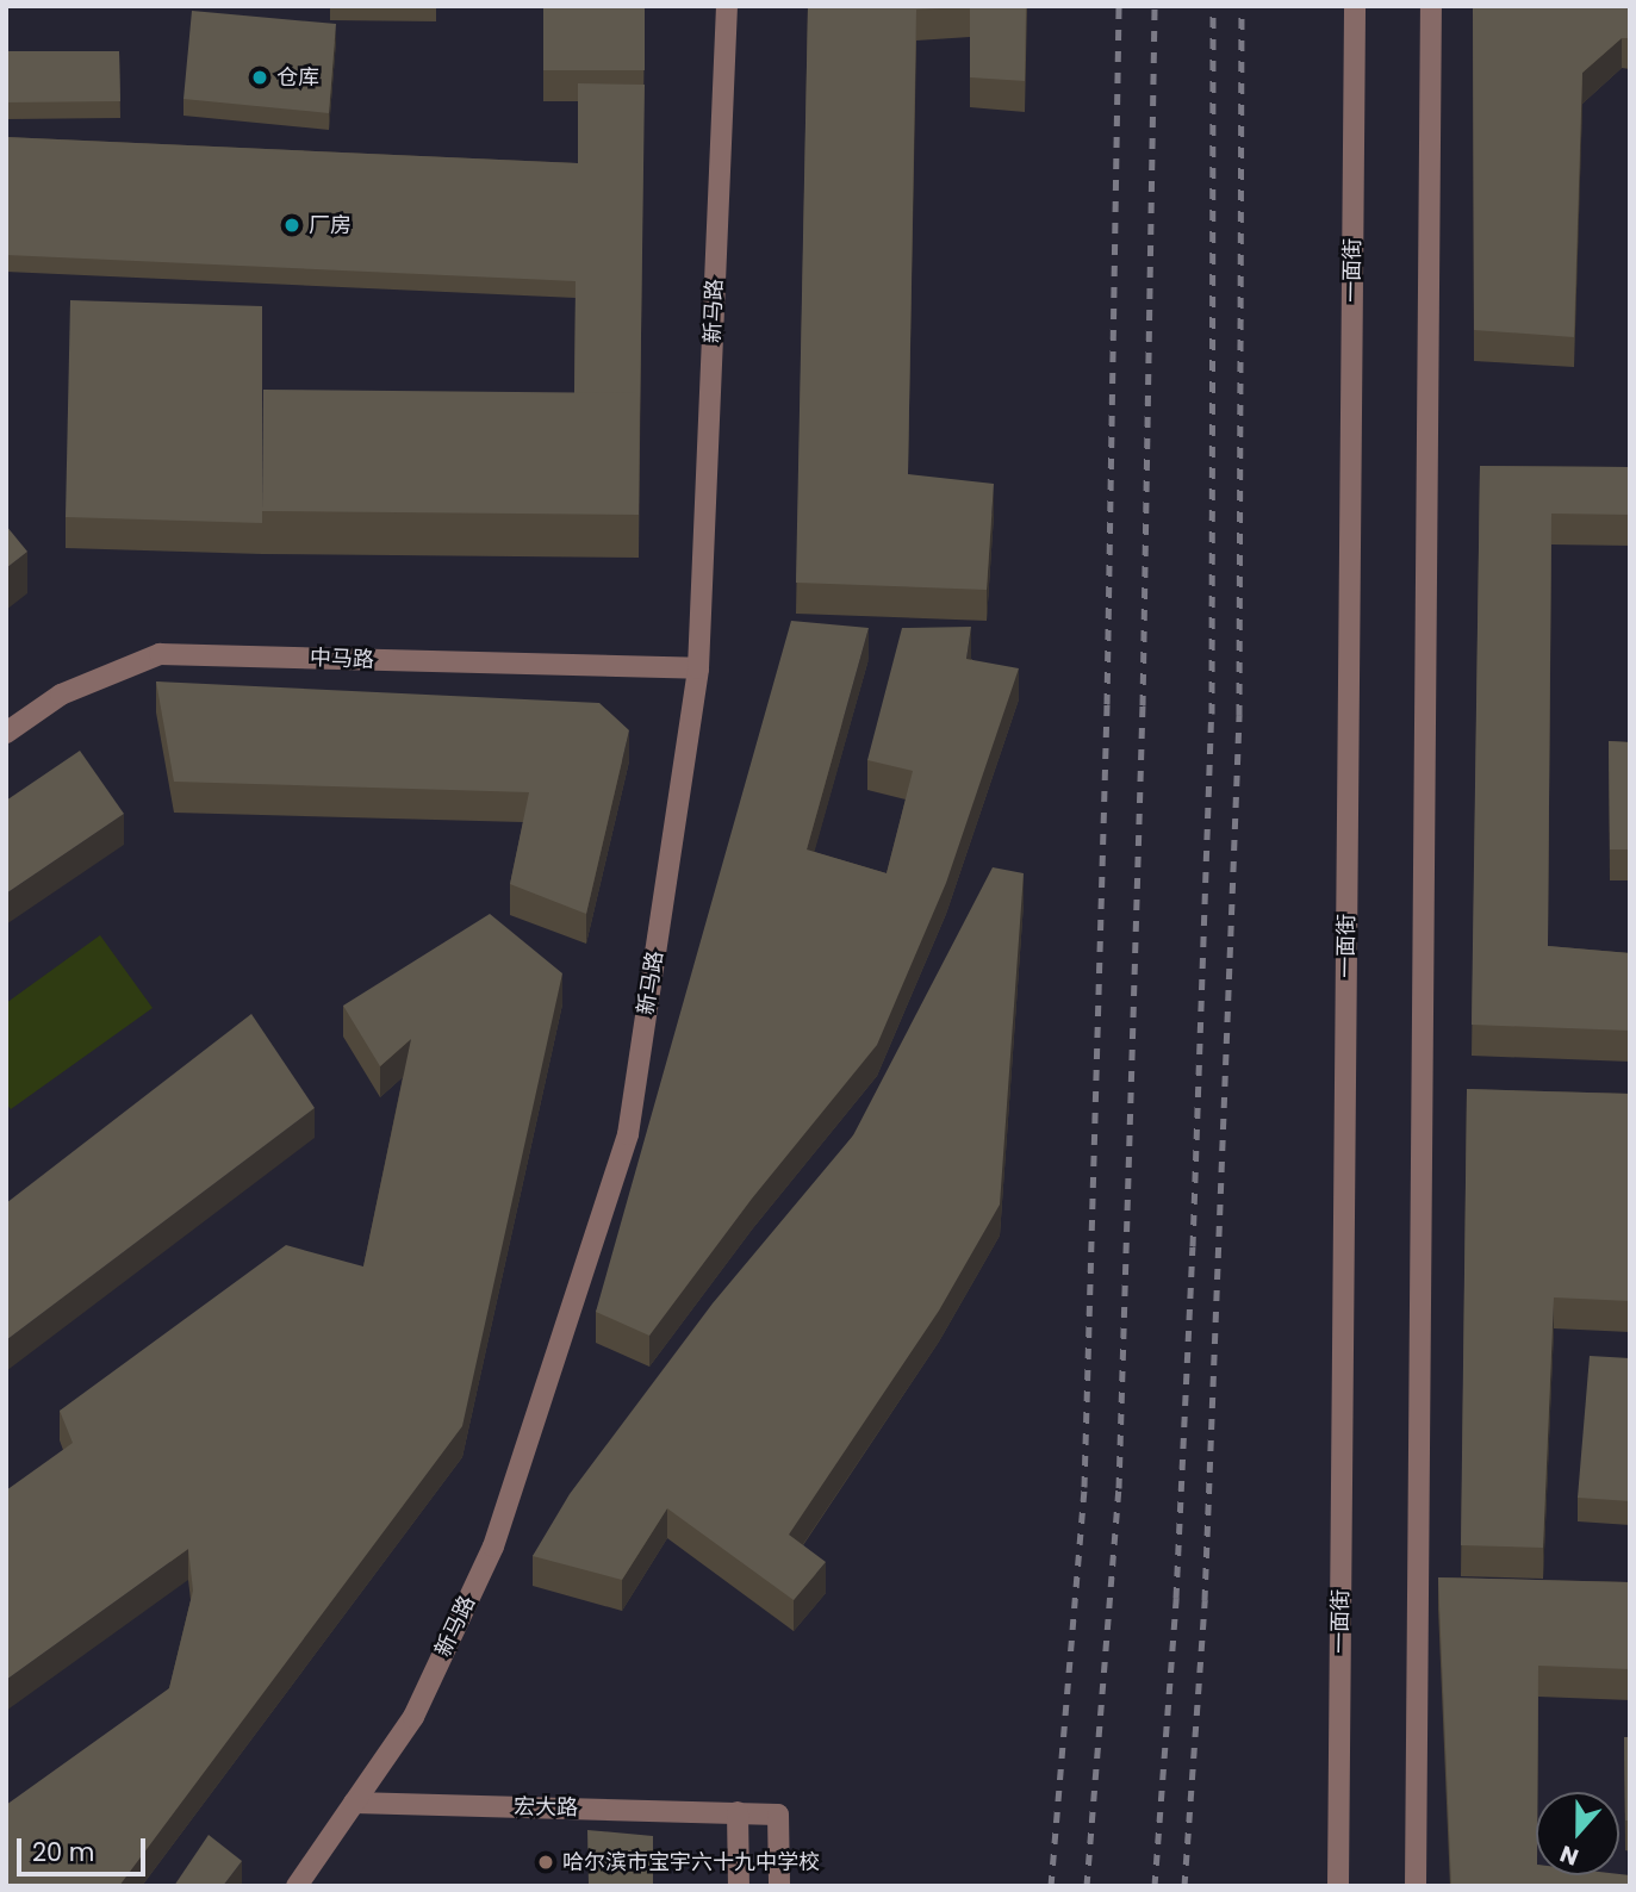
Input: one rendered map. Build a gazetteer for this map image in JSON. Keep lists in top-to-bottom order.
{
  "streets": {
    "main road": [
      "一面街",
      "新马路",
      "中马路",
      "宏大路"
    ]
  },
  "crossings": [
    ["新马路", "中马路"],
    ["新马路", "宏大路"]
  ],
  "places": ["仓库", "厂房", "哈尔滨市宝宇六十九中学校"],
  "scale_bar": "20 m",
  "north": "bottom"
}
